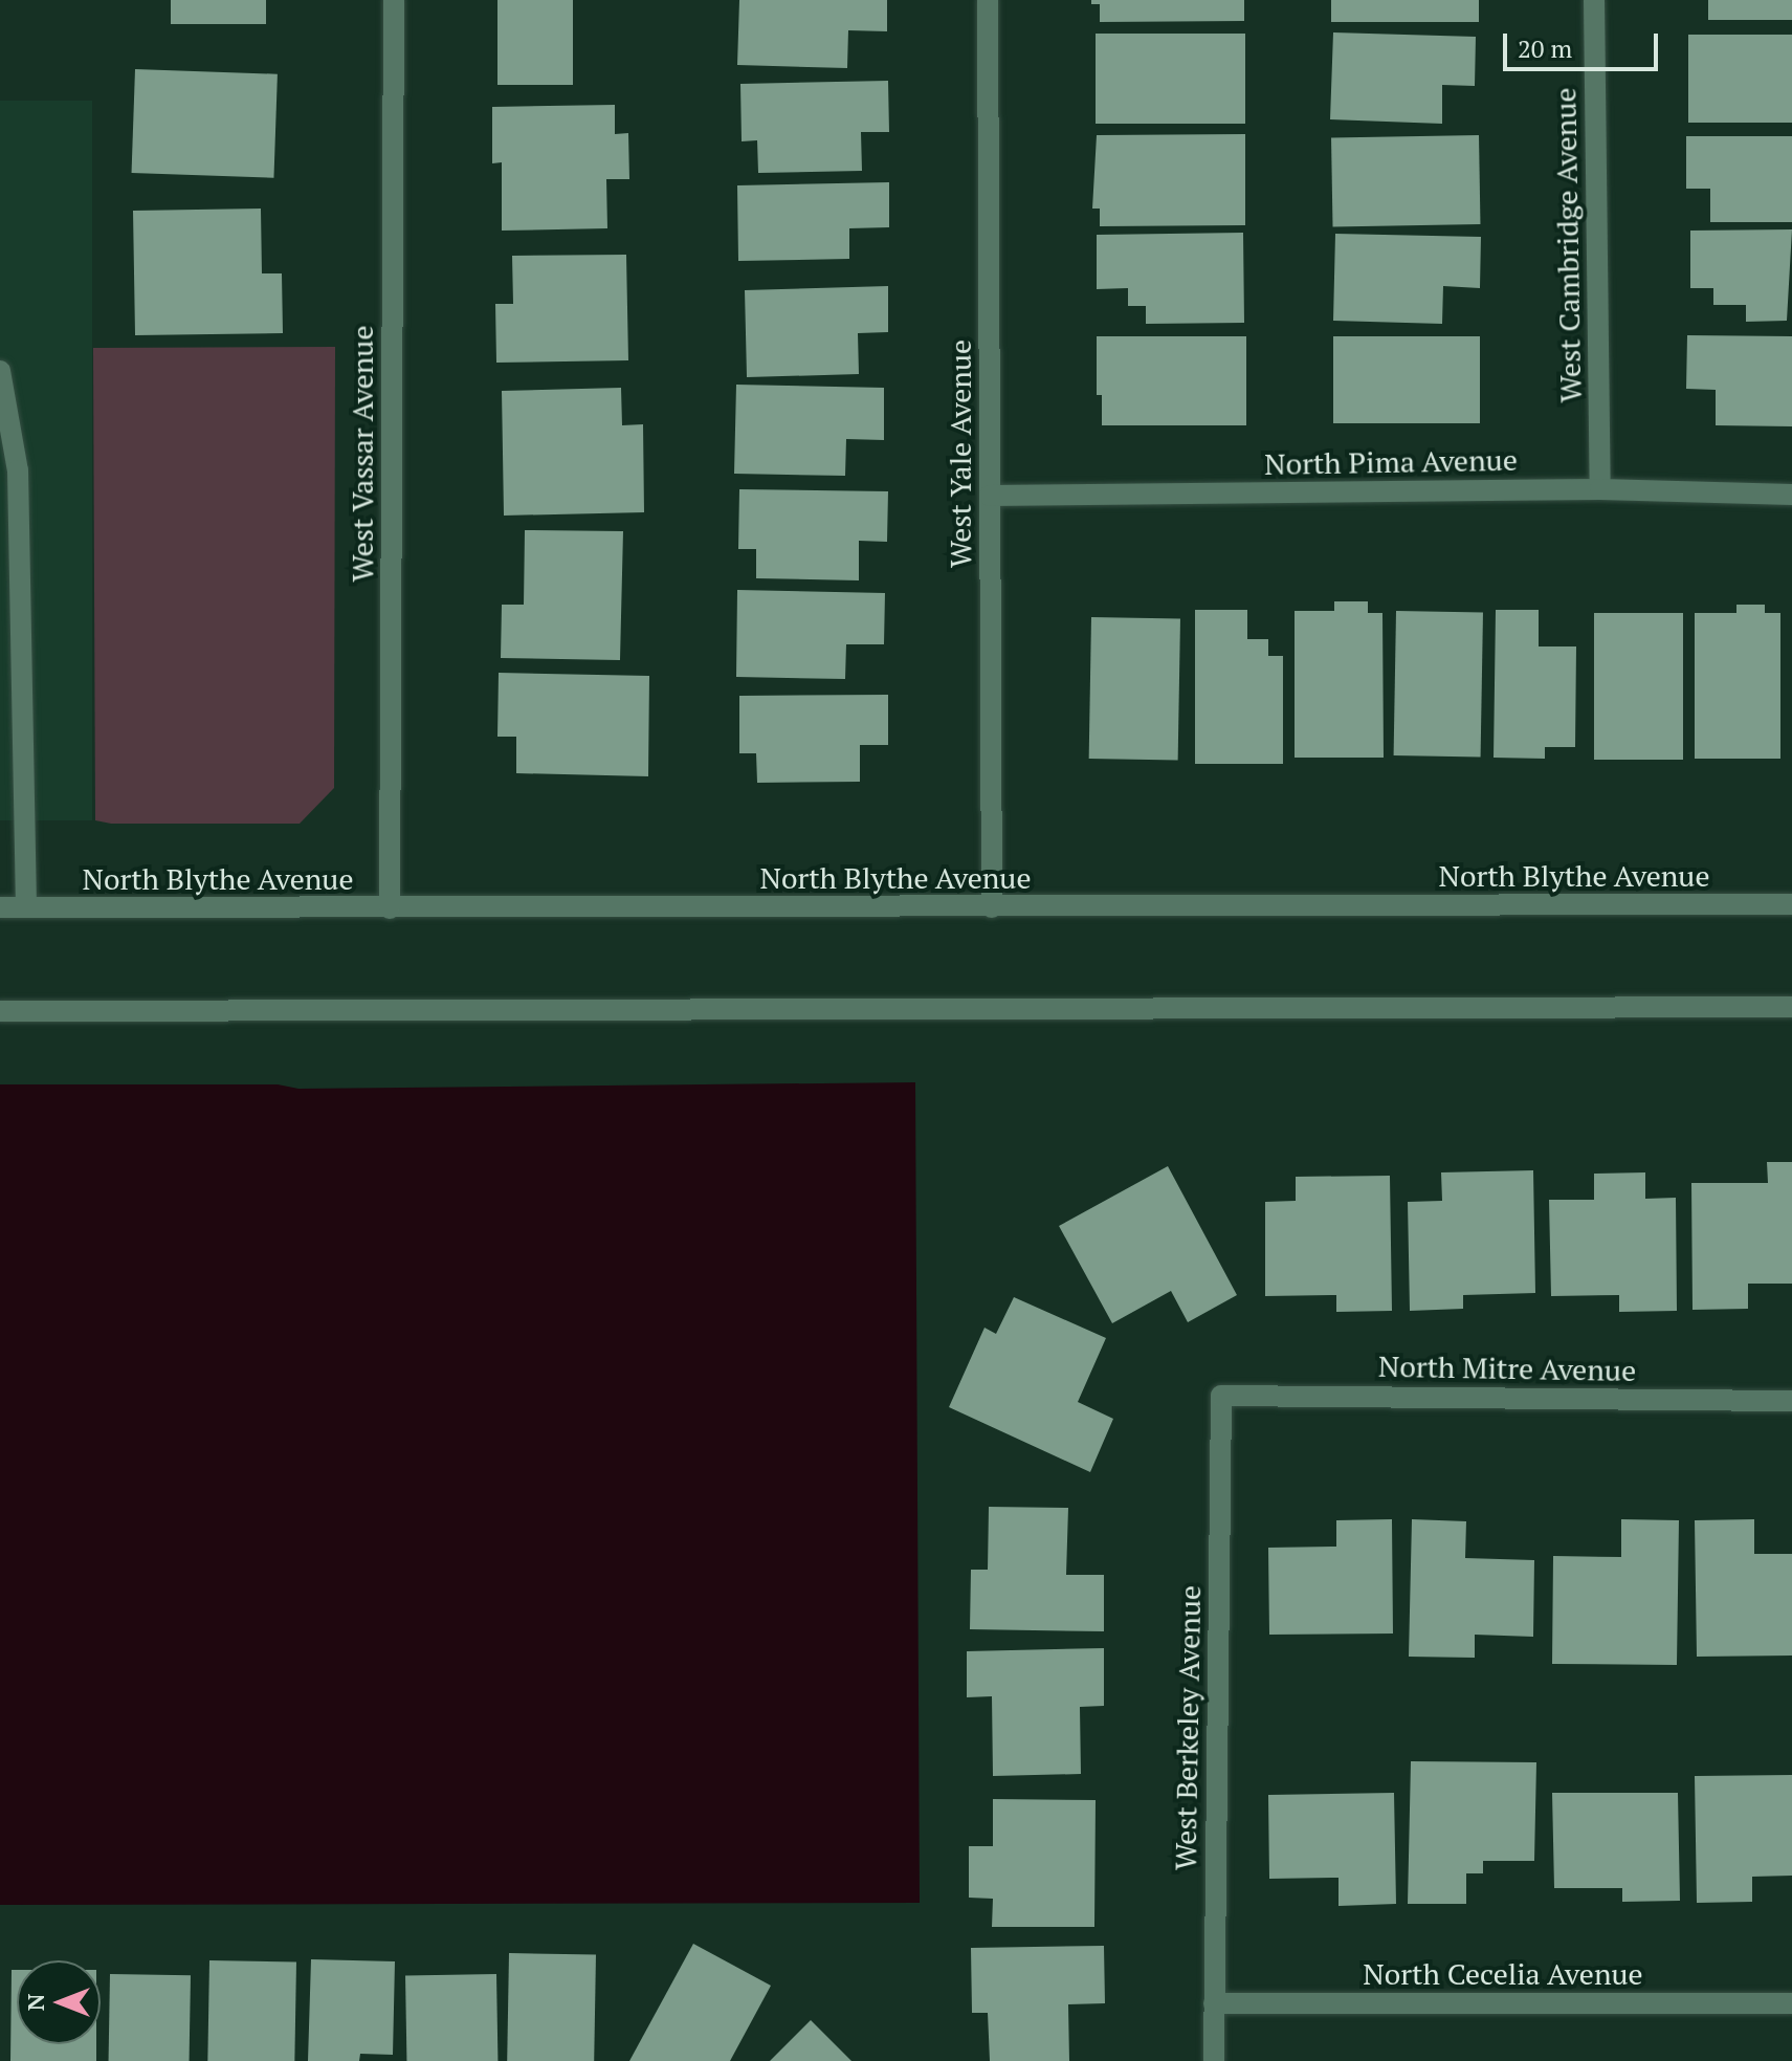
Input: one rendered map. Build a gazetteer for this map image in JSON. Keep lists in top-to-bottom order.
{
  "streets": {
    "street": [
      "West Cambridge Avenue",
      "West Vassar Avenue",
      "West Yale Avenue",
      "North Pima Avenue",
      "North Blythe Avenue",
      "North Mitre Avenue",
      "West Berkeley Avenue",
      "North Cecelia Avenue"
    ]
  },
  "crossings": [
    ["West Cambridge Avenue", "North Pima Avenue"],
    ["West Vassar Avenue", "North Blythe Avenue"],
    ["West Yale Avenue", "North Pima Avenue"],
    ["West Yale Avenue", "North Blythe Avenue"],
    ["North Mitre Avenue", "West Berkeley Avenue"],
    ["West Berkeley Avenue", "North Cecelia Avenue"]
  ],
  "scale_bar": "20 m",
  "north": "left"
}
